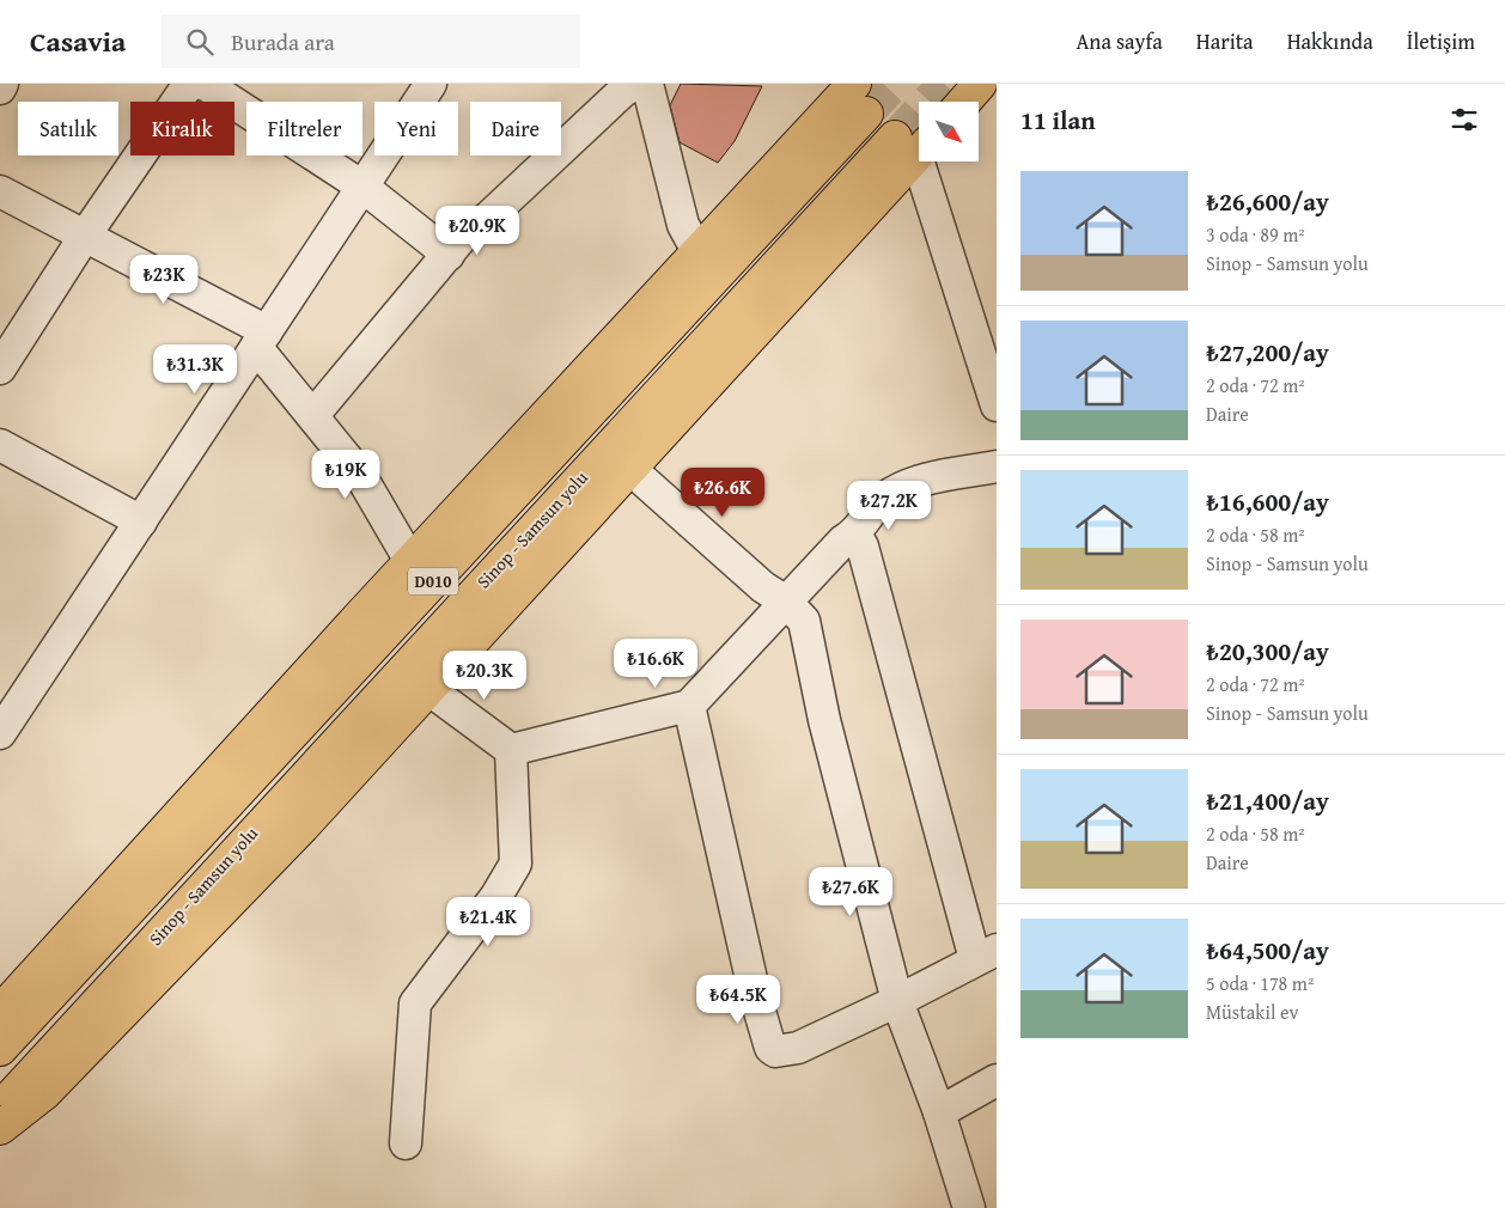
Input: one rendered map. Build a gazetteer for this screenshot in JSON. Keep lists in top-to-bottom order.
{
  "streets": {
    "highway": ["Sinop - Samsun yolu", "D010"]
  },
  "north": "bottom right",
  "page": {
    "header": "Casavia",
    "search": "Burada ara",
    "nav": [
      "Ana sayfa",
      "Harita",
      "Hakkında",
      "İletişim"
    ],
    "heading": "11 ilan",
    "chip": [
      "Satılık",
      "Kiralık",
      "Filtreler",
      "Yeni",
      "Daire"
    ],
    "list": [
      {
        "name": "₺26,600/ay",
        "note": "3 oda · 89 m² · Sinop - Samsun yolu"
      },
      {
        "name": "₺27,200/ay",
        "note": "2 oda · 72 m² · Daire"
      },
      {
        "name": "₺16,600/ay",
        "note": "2 oda · 58 m² · Sinop - Samsun yolu"
      },
      {
        "name": "₺20,300/ay",
        "note": "2 oda · 72 m² · Sinop - Samsun yolu"
      },
      {
        "name": "₺21,400/ay",
        "note": "2 oda · 58 m² · Daire"
      },
      {
        "name": "₺64,500/ay",
        "note": "5 oda · 178 m² · Müstakil ev"
      }
    ],
    "price": [
      "₺20.9K",
      "₺23K",
      "₺31.3K",
      "₺19K",
      "₺26.6K",
      "₺27.2K",
      "₺16.6K",
      "₺20.3K",
      "₺27.6K",
      "₺21.4K",
      "₺64.5K"
    ]
  }
}
